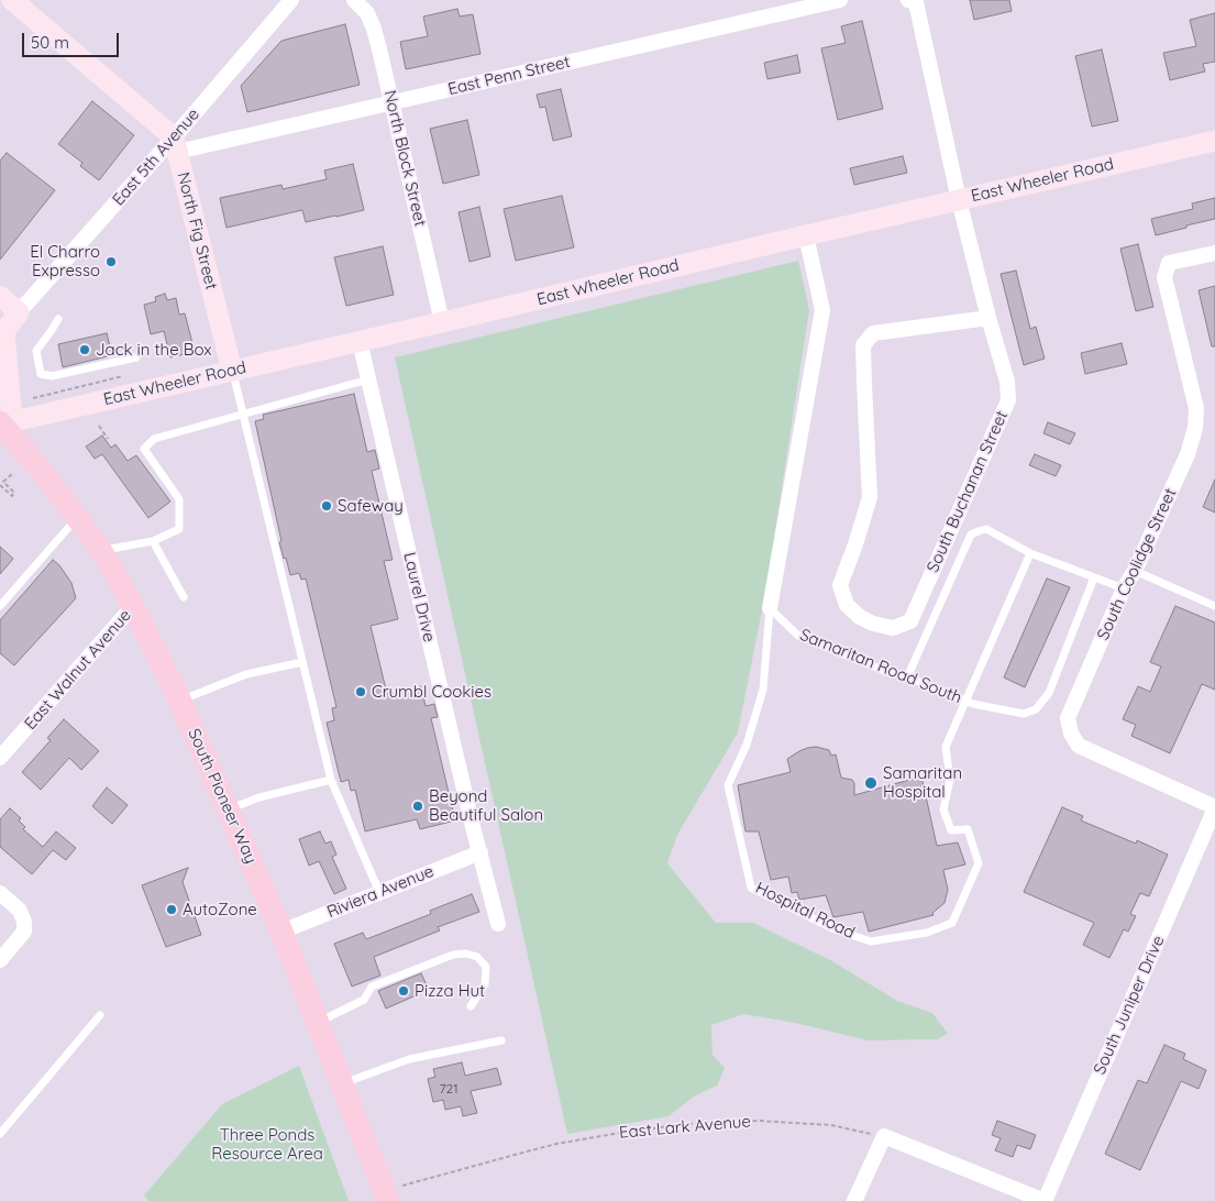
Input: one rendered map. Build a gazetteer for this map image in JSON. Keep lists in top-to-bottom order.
{
  "streets": {
    "main road": ["East Wheeler Road", "North Fig Street", "South Pioneer Way"],
    "street": [
      "East Penn Street",
      "East 5th Avenue",
      "North Block Street",
      "South Buchanan Street",
      "South Coolidge Street",
      "Laurel Drive",
      "East Walnut Avenue",
      "Riviera Avenue",
      "South Juniper Drive"
    ],
    "lane": ["Samaritan Road South", "Hospital Road"],
    "path": ["East Lark Avenue"]
  },
  "crossings": [
    ["East Penn Street", "East 5th Avenue"],
    ["East Penn Street", "North Block Street"],
    ["East Penn Street", "North Fig Street"],
    ["East 5th Avenue", "North Fig Street"],
    ["North Block Street", "East Wheeler Road"],
    ["East Wheeler Road", "North Fig Street"],
    ["East Wheeler Road", "South Buchanan Street"],
    ["East Wheeler Road", "Laurel Drive"],
    ["East Wheeler Road", "South Pioneer Way"],
    ["South Coolidge Street", "South Juniper Drive"],
    ["Laurel Drive", "Riviera Avenue"],
    ["Samaritan Road South", "Hospital Road"],
    ["East Walnut Avenue", "South Pioneer Way"],
    ["South Pioneer Way", "Riviera Avenue"],
    ["South Pioneer Way", "East Lark Avenue"]
  ],
  "parks": ["Three Ponds Resource Area"],
  "places": [
    "El Charro Expresso",
    "Jack in the Box",
    "Safeway",
    "Crumbl Cookies",
    "Samaritan Hospital",
    "Beyond Beautiful Salon",
    "AutoZone",
    "Pizza Hut"
  ],
  "house_numbers": ["721"],
  "scale_bar": "50 m"
}
